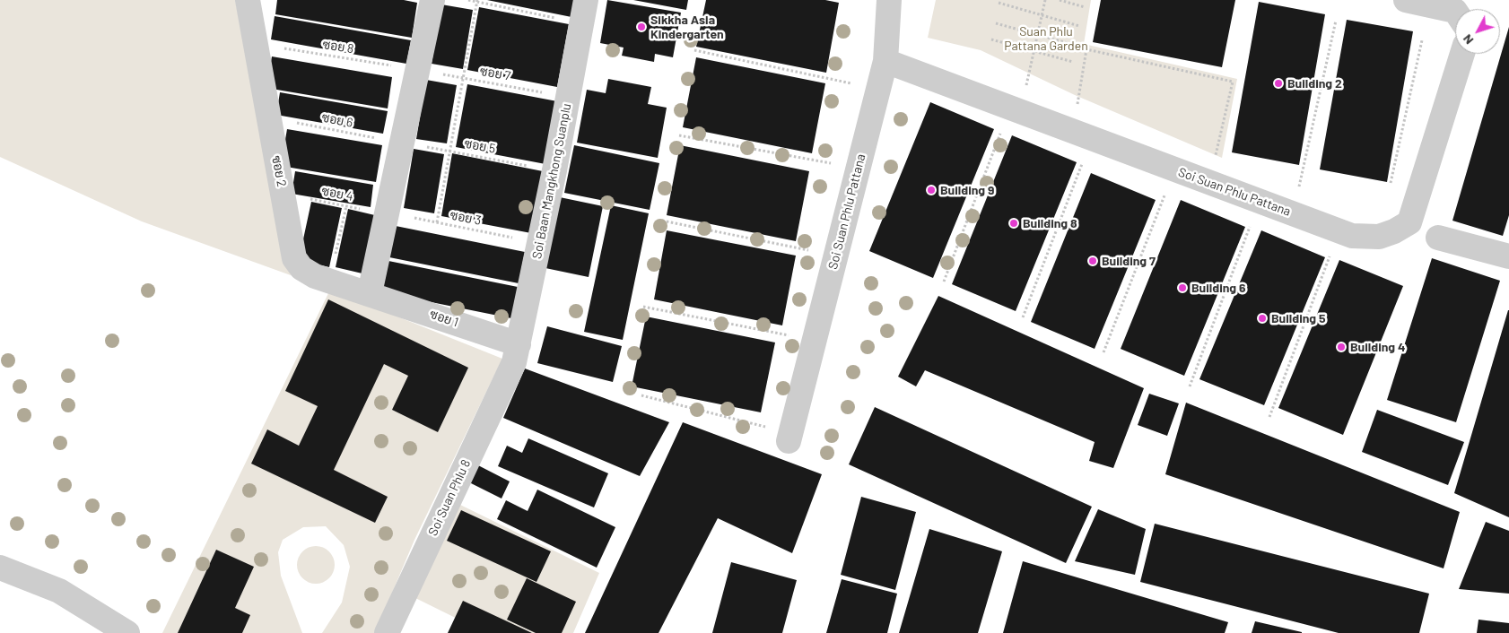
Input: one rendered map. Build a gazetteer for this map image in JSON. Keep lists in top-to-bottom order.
{
  "streets": {
    "street": [
      "ซอย 2",
      "Soi Baan Mangkhong Suanplu",
      "Soi Suan Phlu Pattana",
      "ซอย 1",
      "Soi Suan Phlu 8"
    ],
    "path": [
      "ซอย 8",
      "ซอย 7",
      "ซอย 6",
      "ซอย 5",
      "ซอย 4",
      "ซอย 3"
    ]
  },
  "crossings": [
    ["ซอย 8", "ซอย 7"],
    ["ซอย 8", "ซอย 2"],
    ["ซอย 7", "Soi Baan Mangkhong Suanplu"],
    ["ซอย 6", "ซอย 5"],
    ["ซอย 6", "ซอย 2"],
    ["ซอย 5", "Soi Baan Mangkhong Suanplu"],
    ["ซอย 2", "ซอย 4"],
    ["ซอย 2", "ซอย 1"],
    ["Soi Baan Mangkhong Suanplu", "ซอย 3"],
    ["Soi Baan Mangkhong Suanplu", "ซอย 1"],
    ["Soi Baan Mangkhong Suanplu", "Soi Suan Phlu 8"],
    ["ซอย 4", "ซอย 3"],
    ["ซอย 1", "Soi Suan Phlu 8"]
  ],
  "parks": ["Suan Phlu Pattana Garden"],
  "places": [
    "Sikkha Asia Kindergarten",
    "Building 2",
    "Building 9",
    "Building 8",
    "Building 7",
    "Building 6",
    "Building 5",
    "Building 4"
  ],
  "north": "bottom left"
}
